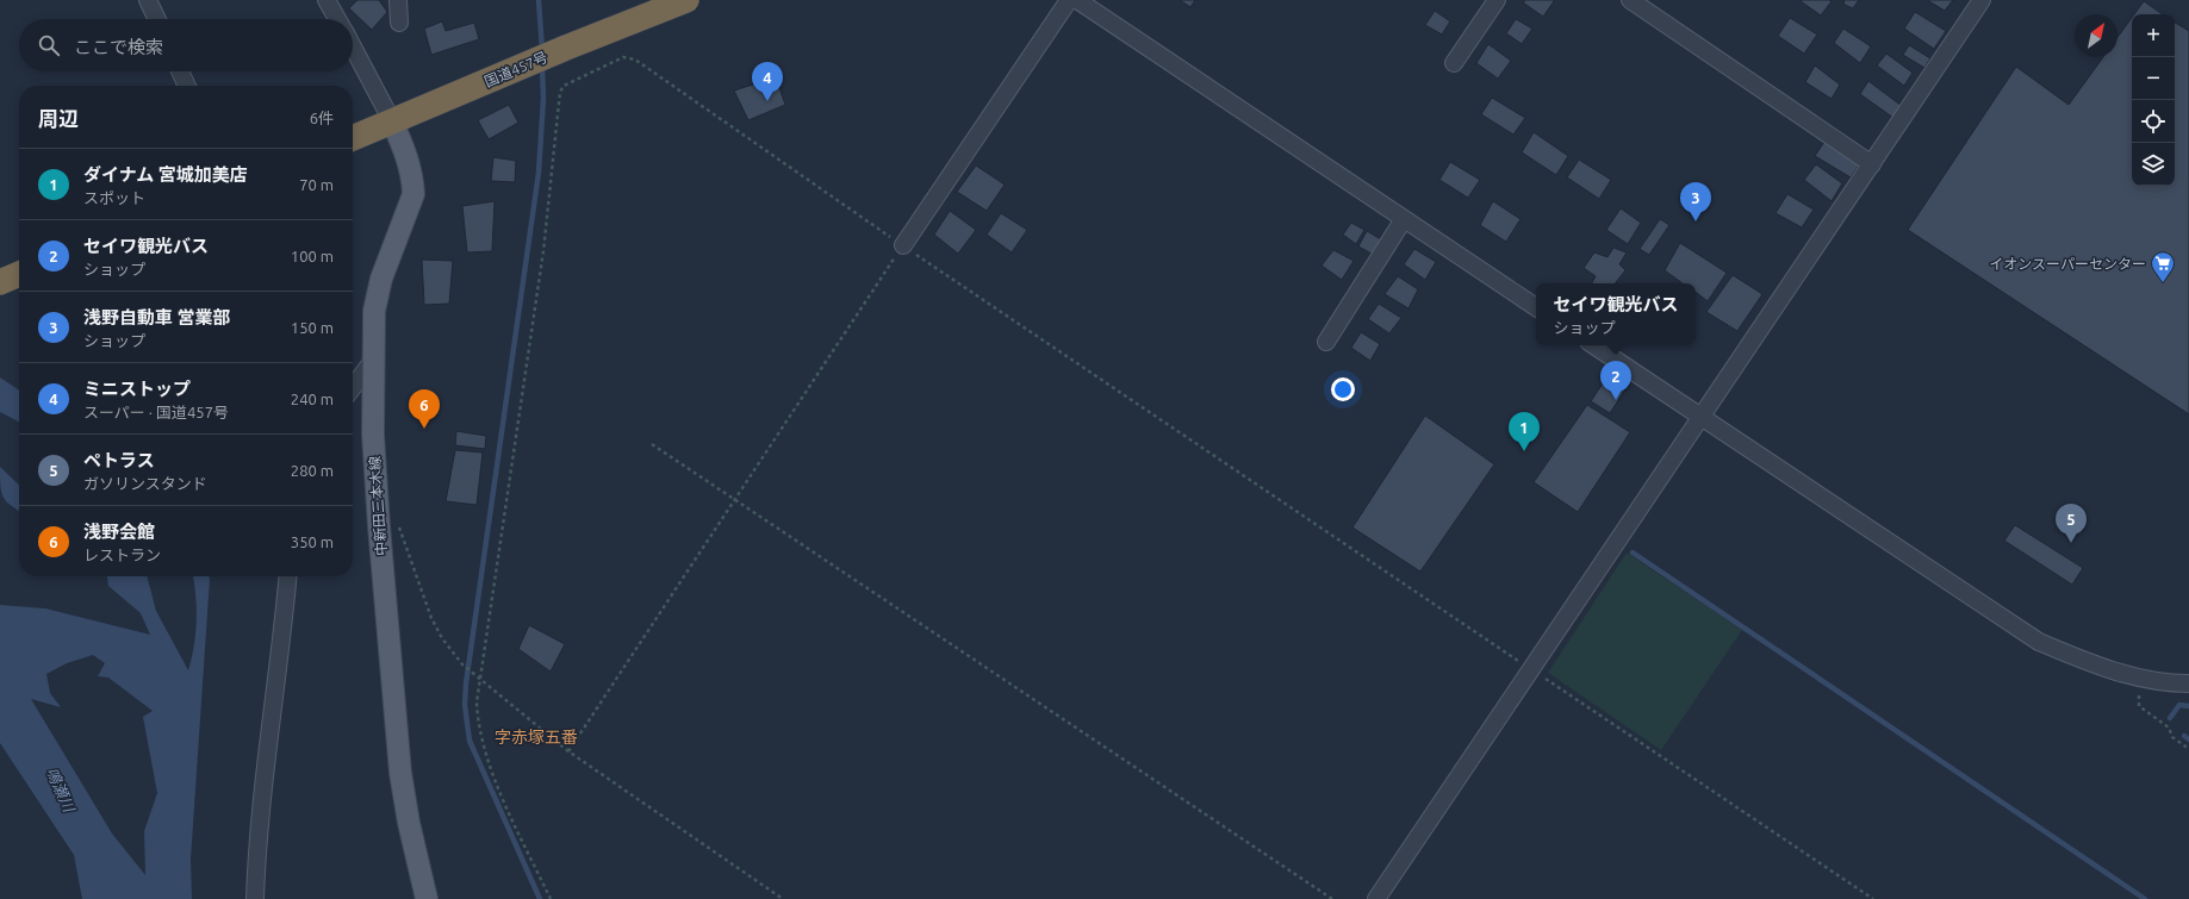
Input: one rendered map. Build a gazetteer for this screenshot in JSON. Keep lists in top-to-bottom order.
{
  "streets": {
    "highway": ["国道457号"],
    "main road": ["中新田三本木線"]
  },
  "crossings": [
    ["国道457号", "中新田三本木線"]
  ],
  "districts": ["字赤塚五番"],
  "water": ["鳴瀬川"],
  "places": {
    "supermarket": ["イオンスーパーセンター"]
  },
  "north": "top right",
  "page": {
    "map_buttons": ["+", "−"],
    "search": "ここで検索",
    "pins": [
      "4",
      "3",
      "2",
      "6",
      "1",
      "5"
    ],
    "heading": ["周辺", "6件"],
    "list": [
      {
        "mark": "1",
        "name": "ダイナム 宮城加美店",
        "note": "スポット",
        "value": "70 m"
      },
      {
        "mark": "2",
        "name": "セイワ観光バス",
        "note": "ショップ",
        "value": "100 m"
      },
      {
        "mark": "3",
        "name": "浅野自動車 営業部",
        "note": "ショップ",
        "value": "150 m"
      },
      {
        "mark": "4",
        "name": "ミニストップ",
        "note": "スーパー · 国道457号",
        "value": "240 m"
      },
      {
        "mark": "5",
        "name": "ペトラス",
        "note": "ガソリンスタンド",
        "value": "280 m"
      },
      {
        "mark": "6",
        "name": "浅野会館",
        "note": "レストラン",
        "value": "350 m"
      }
    ],
    "popup": ["セイワ観光バス", "ショップ"]
  }
}
